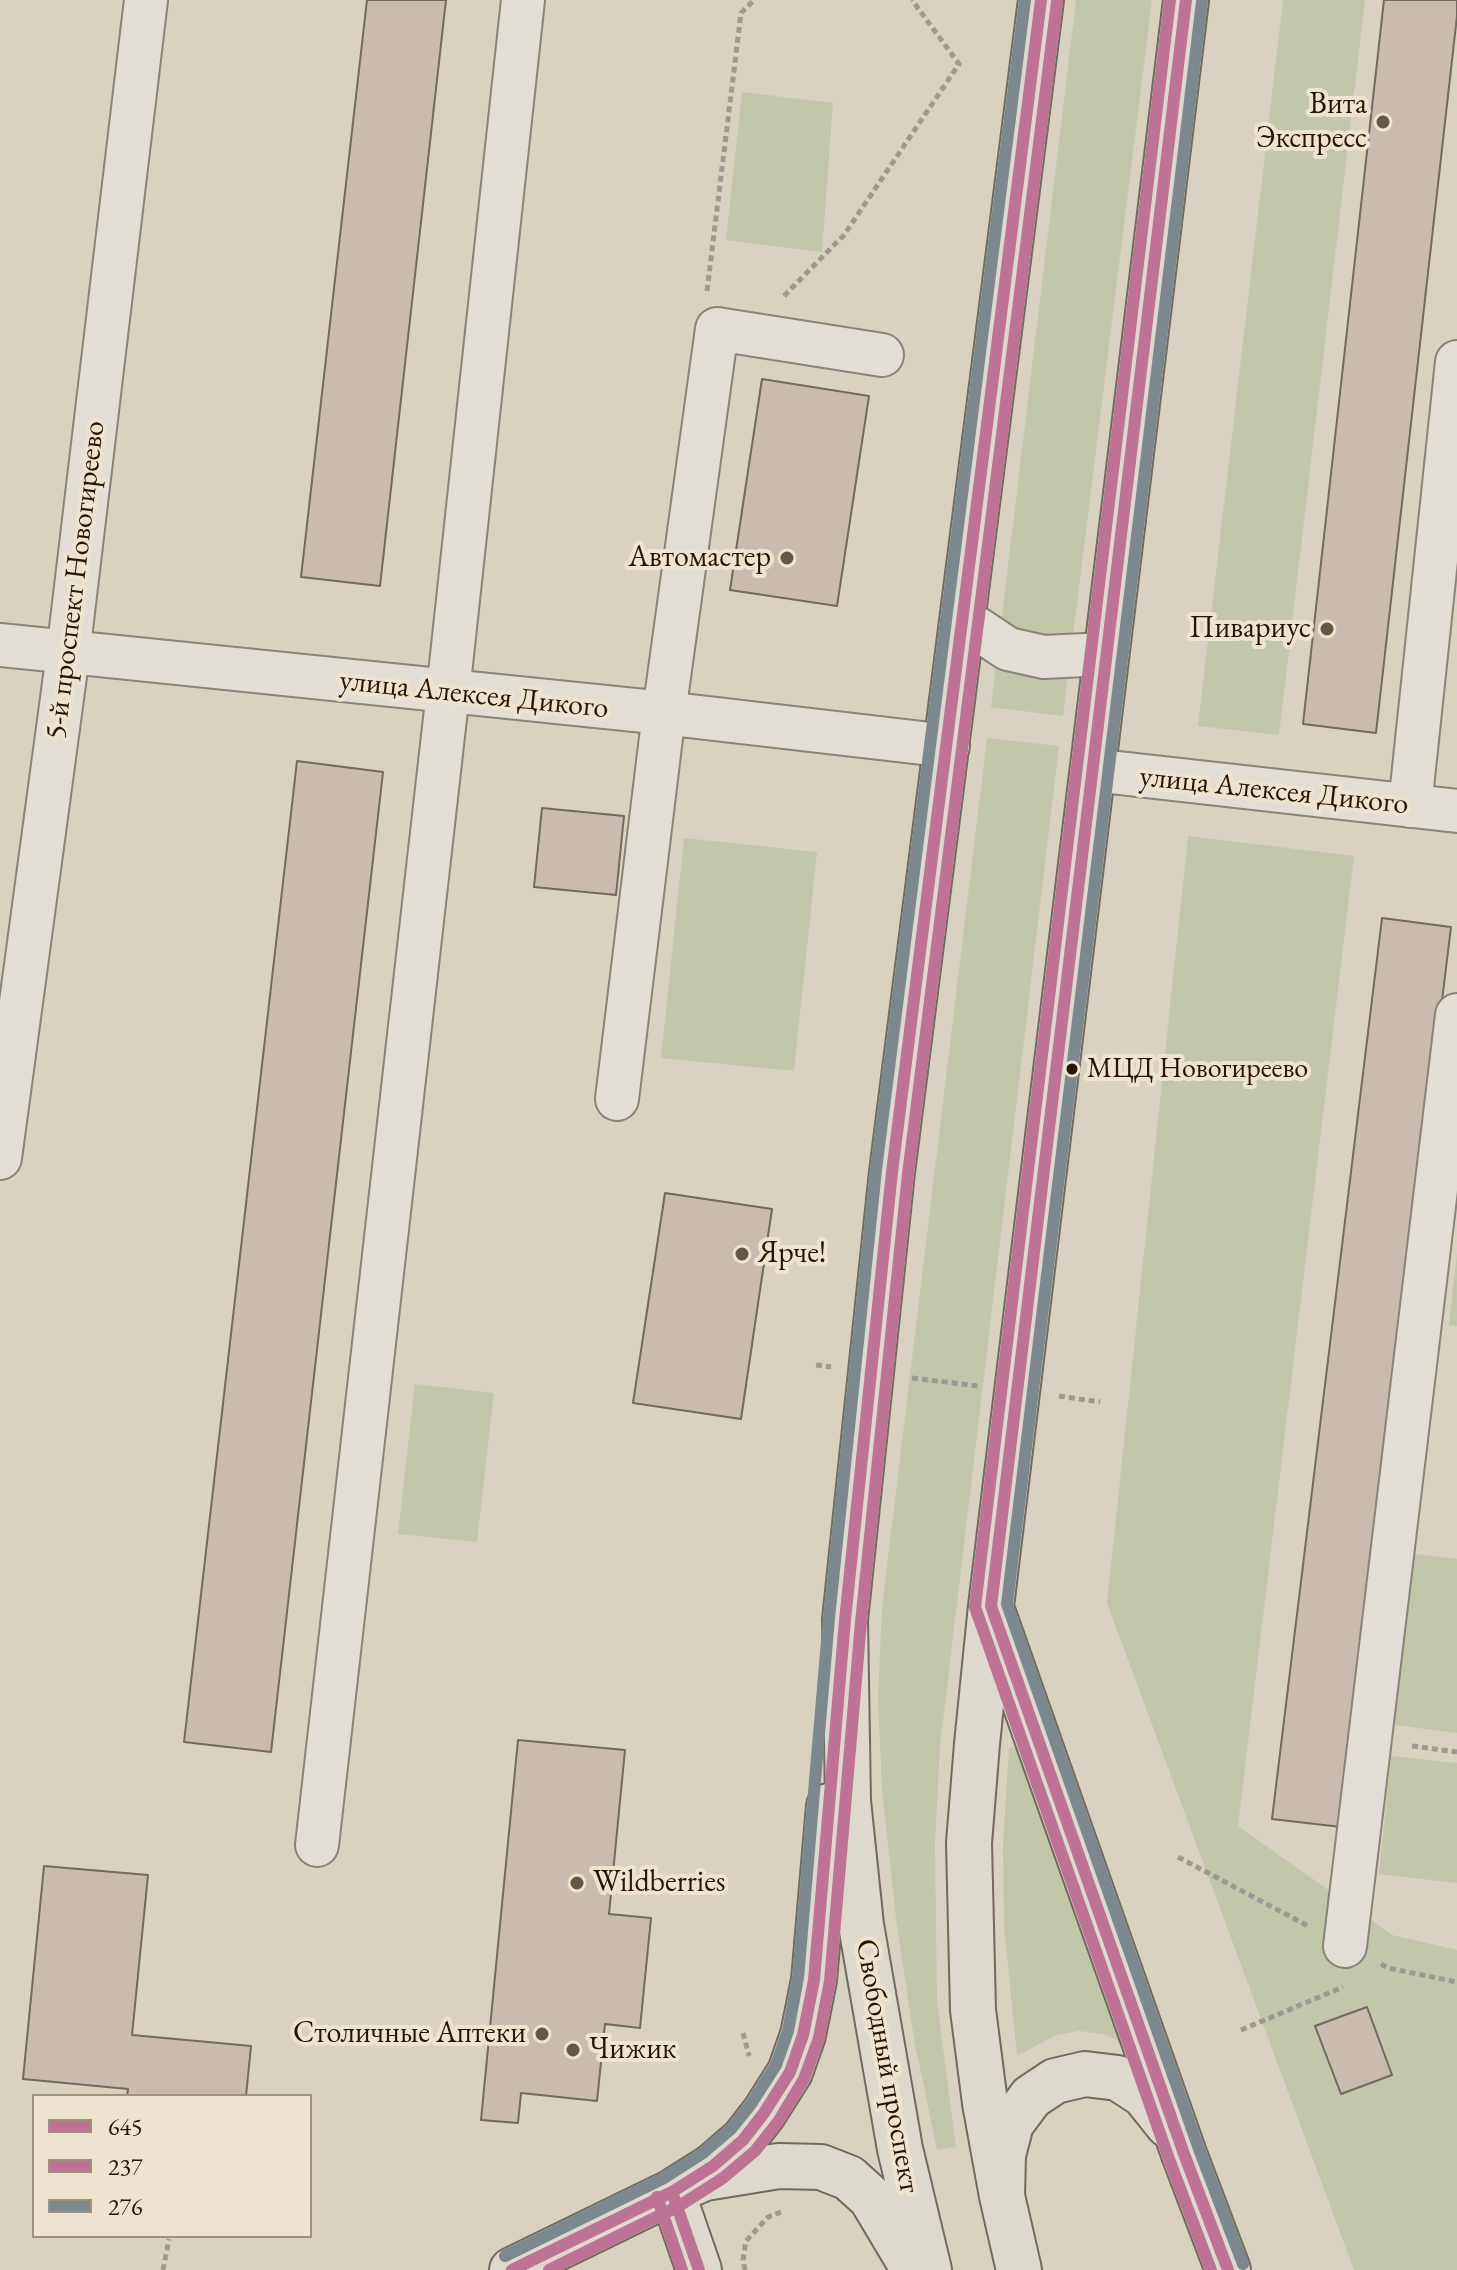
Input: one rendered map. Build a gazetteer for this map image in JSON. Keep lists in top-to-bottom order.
{
  "streets": {
    "main road": ["Свободный проспект"],
    "street": ["5-й проспект Новогиреево", "улица Алексея Дикого"]
  },
  "crossings": [
    ["5-й проспект Новогиреево", "улица Алексея Дикого"],
    ["улица Алексея Дикого", "Свободный проспект"]
  ],
  "places": [
    "Вита Экспресс",
    "Автомастер",
    "Пивариус",
    "МЦД Новогиреево",
    "Ярче!",
    "Wildberries",
    "Столичные Аптеки",
    "Чижик"
  ],
  "lines": ["transit line 645", "transit line 237", "transit line 276"],
  "legend": ["645", "237", "276"]
}
